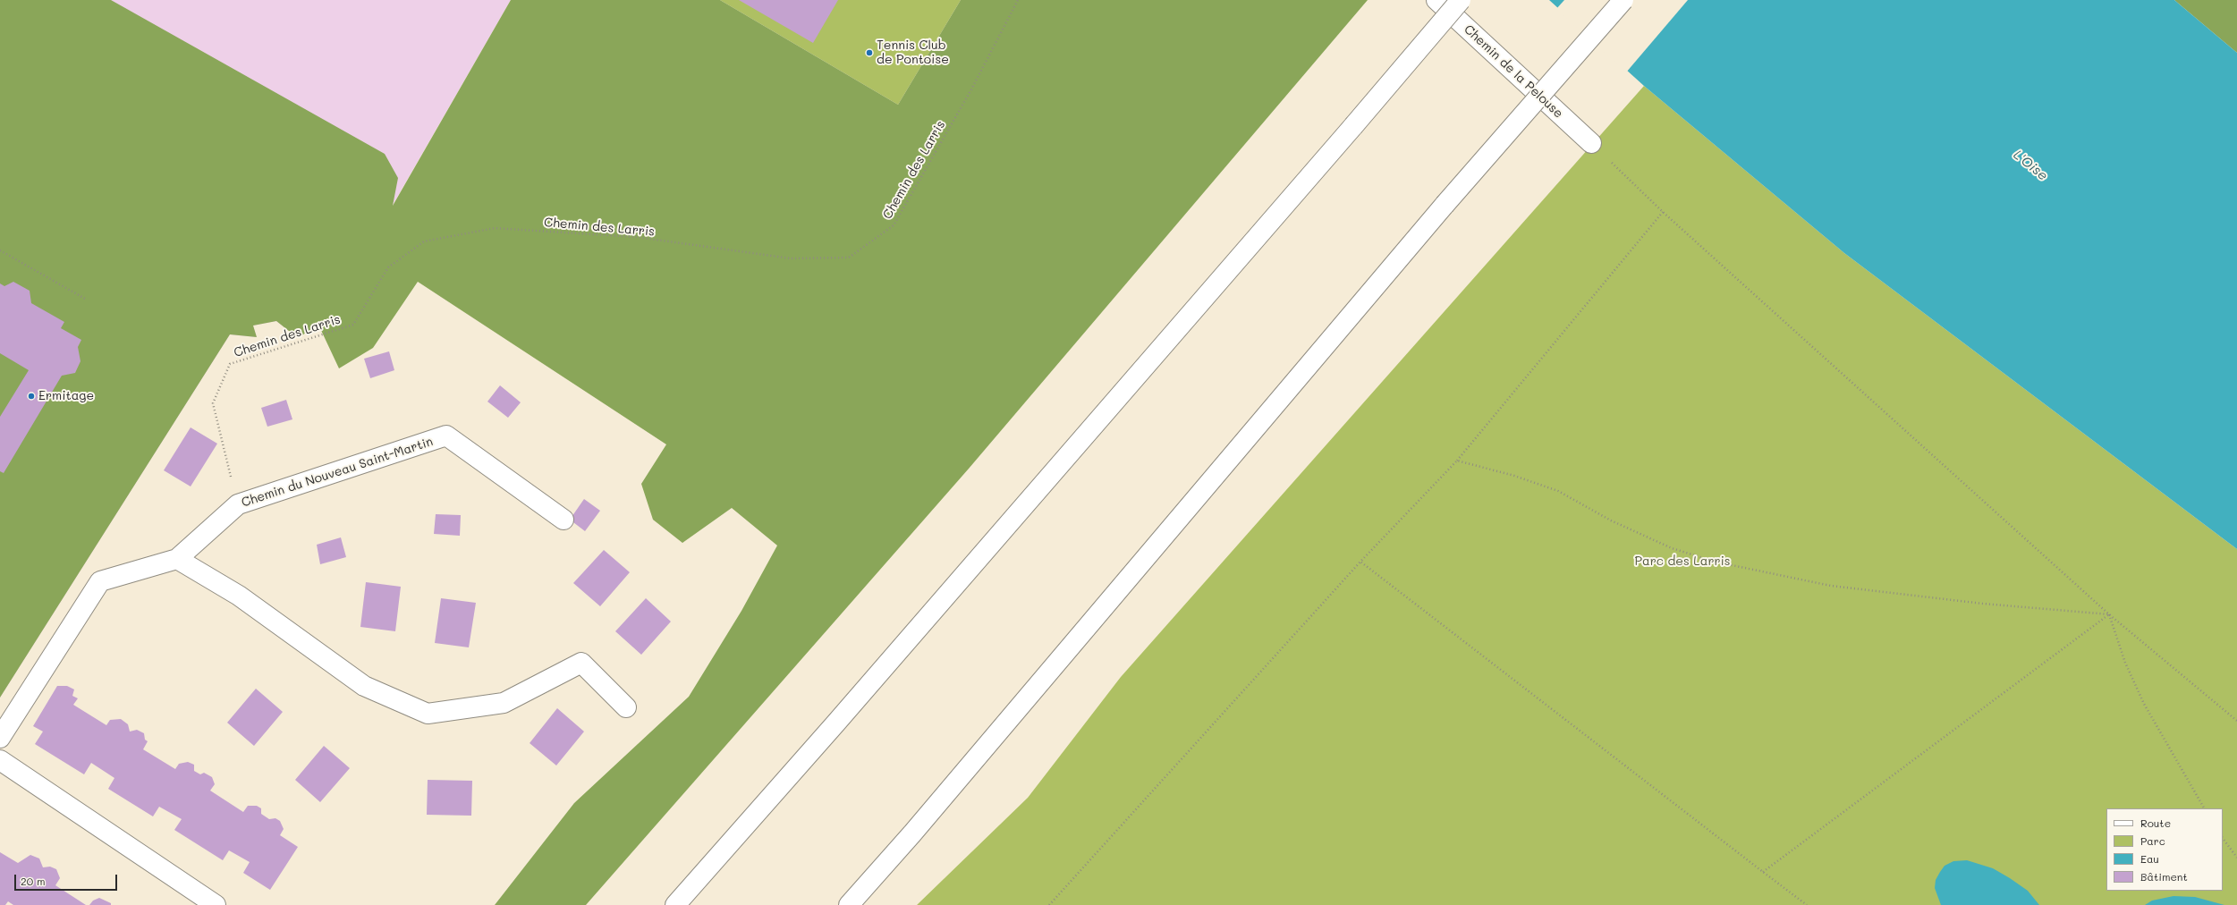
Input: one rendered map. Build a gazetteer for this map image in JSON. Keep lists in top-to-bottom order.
{
  "streets": {
    "main road": ["Chemin de la Pelouse", "Chemin du Nouveau Saint-Martin"],
    "path": ["Chemin des Larris"]
  },
  "crossings": [
    ["Chemin des Larris", "Chemin du Nouveau Saint-Martin"]
  ],
  "water": ["L'Oise"],
  "parks": ["Parc des Larris"],
  "places": ["Tennis Club de Pontoise", "Ermitage"],
  "legend": [
    "Route",
    "Parc",
    "Eau",
    "Bâtiment"
  ],
  "scale_bar": "20 m"
}
